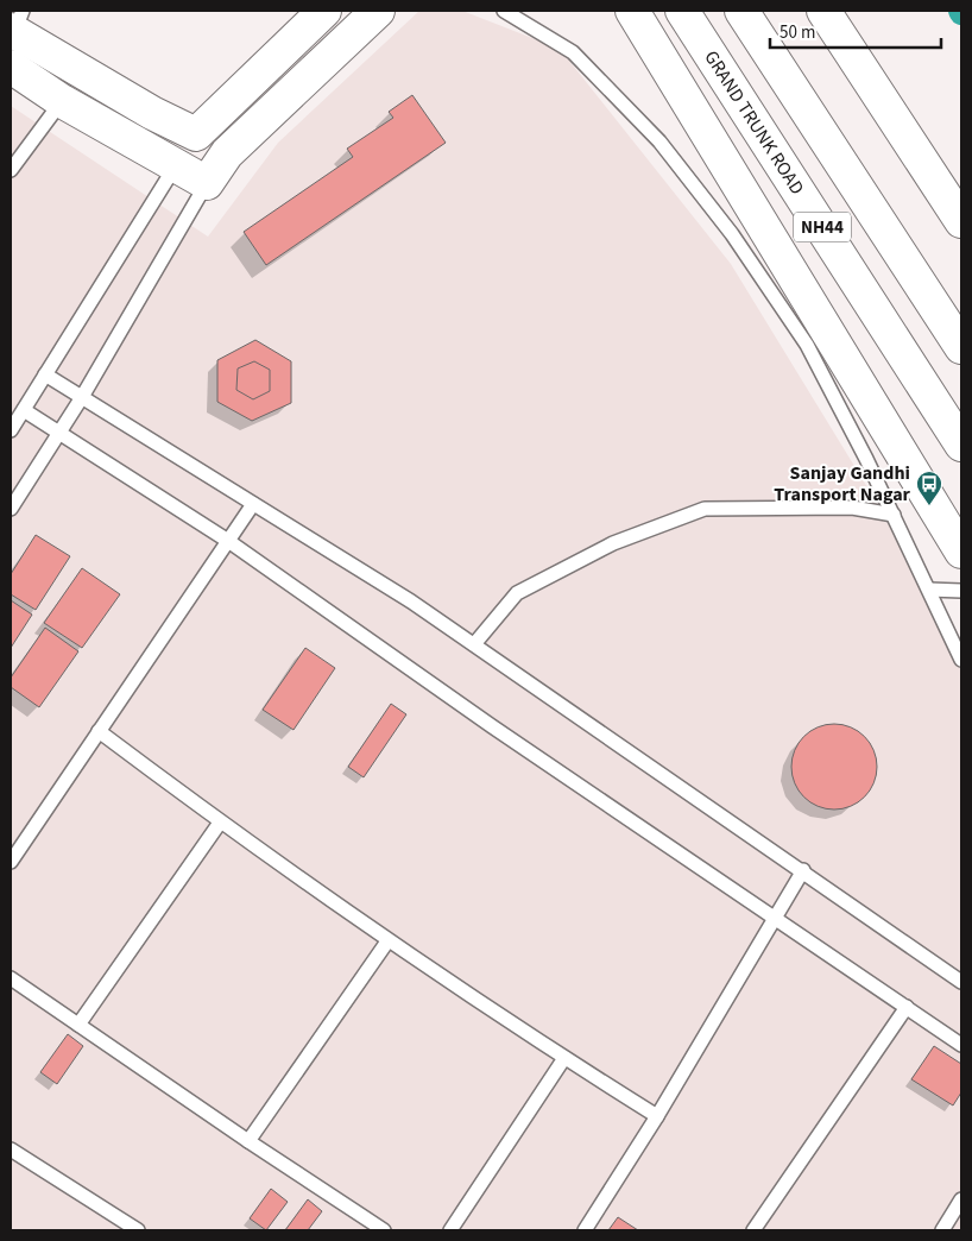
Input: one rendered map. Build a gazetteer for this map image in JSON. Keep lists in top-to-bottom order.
{
  "streets": {
    "main road": ["GRAND TRUNK ROAD", "NH44"]
  },
  "places": {
    "bus stop": ["Sanjay Gandhi Transport Nagar"]
  },
  "scale_bar": "50 m"
}
